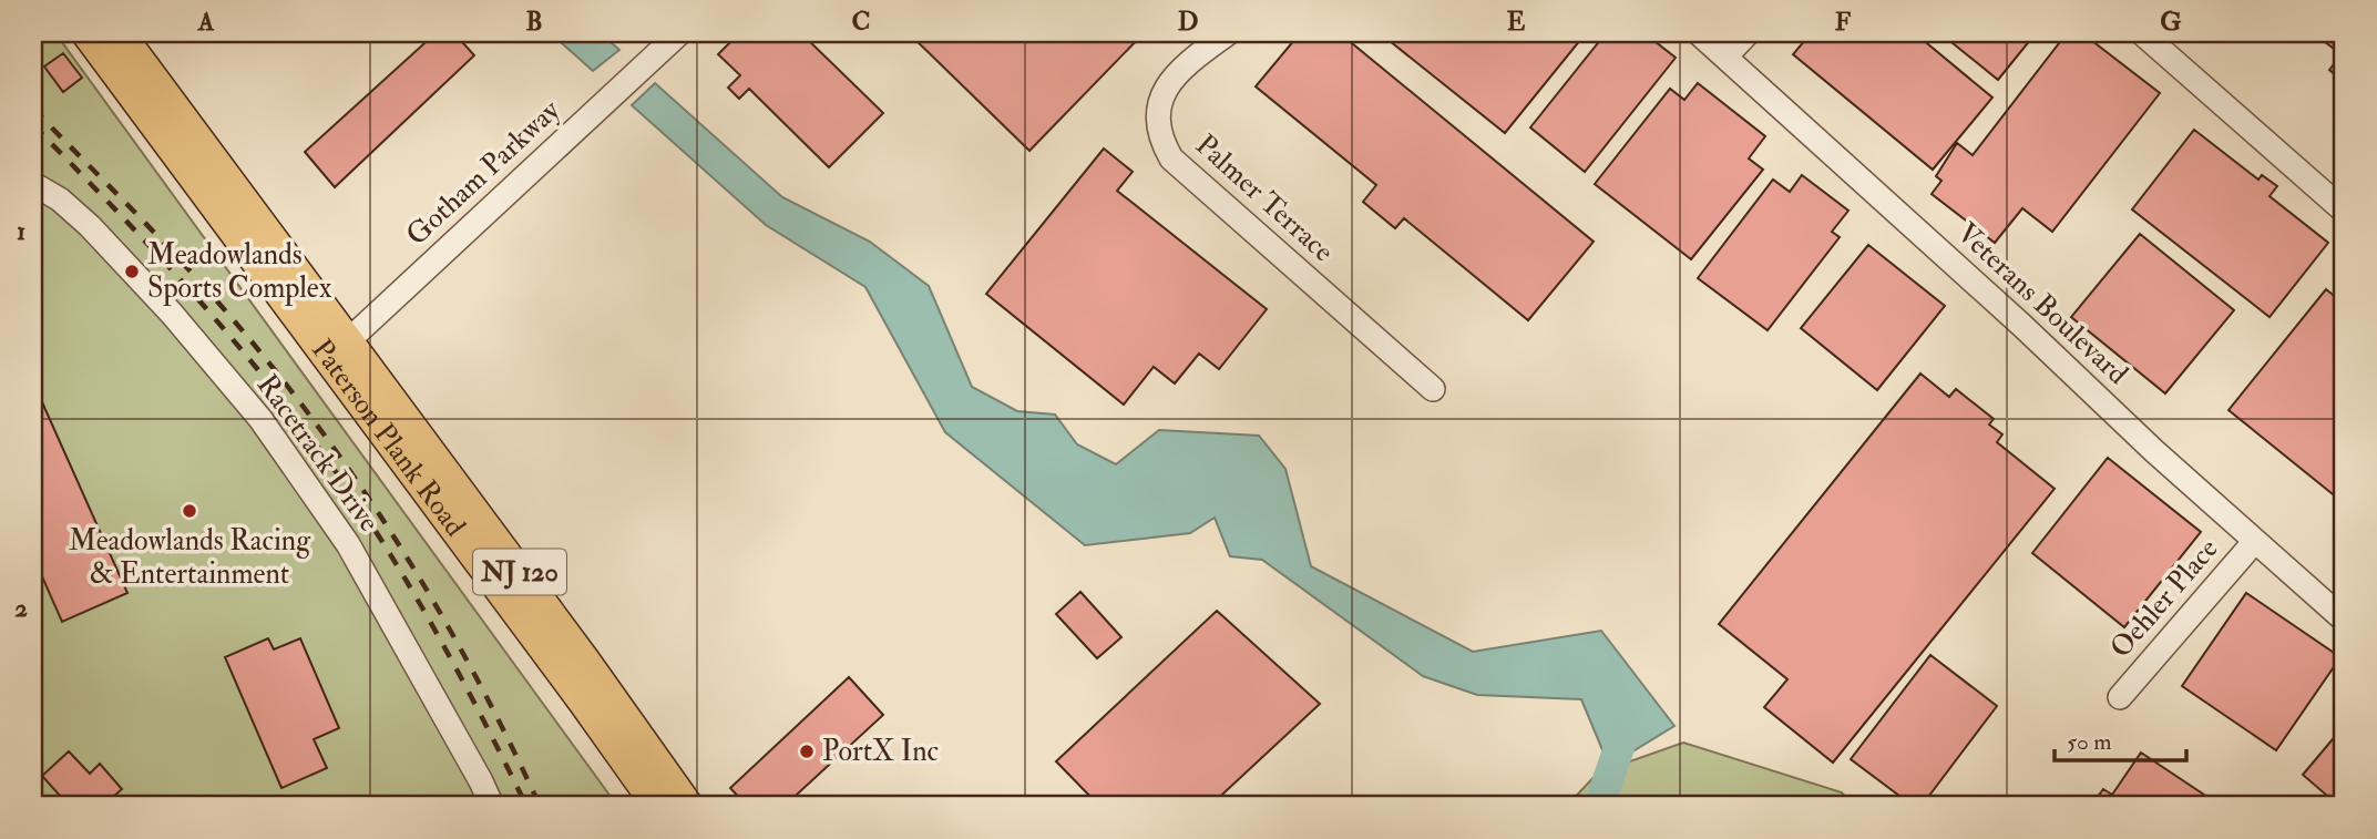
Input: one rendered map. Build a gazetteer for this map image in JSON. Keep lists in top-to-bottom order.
{
  "streets": {
    "main road": ["Paterson Plank Road", "NJ 120"],
    "street": [
      "Gotham Parkway",
      "Palmer Terrace",
      "Veterans Boulevard",
      "Racetrack Drive",
      "Oehler Place"
    ]
  },
  "crossings": [
    ["Gotham Parkway", "Paterson Plank Road"],
    ["Veterans Boulevard", "Oehler Place"]
  ],
  "places": ["Meadowlands Sports Complex", "Meadowlands Racing & Entertainment", "PortX Inc"],
  "scale_bar": "50 m",
  "grid": {
    "columns": [
      "A",
      "B",
      "C",
      "D",
      "E",
      "F",
      "G"
    ],
    "rows": ["1", "2"]
  }
}
